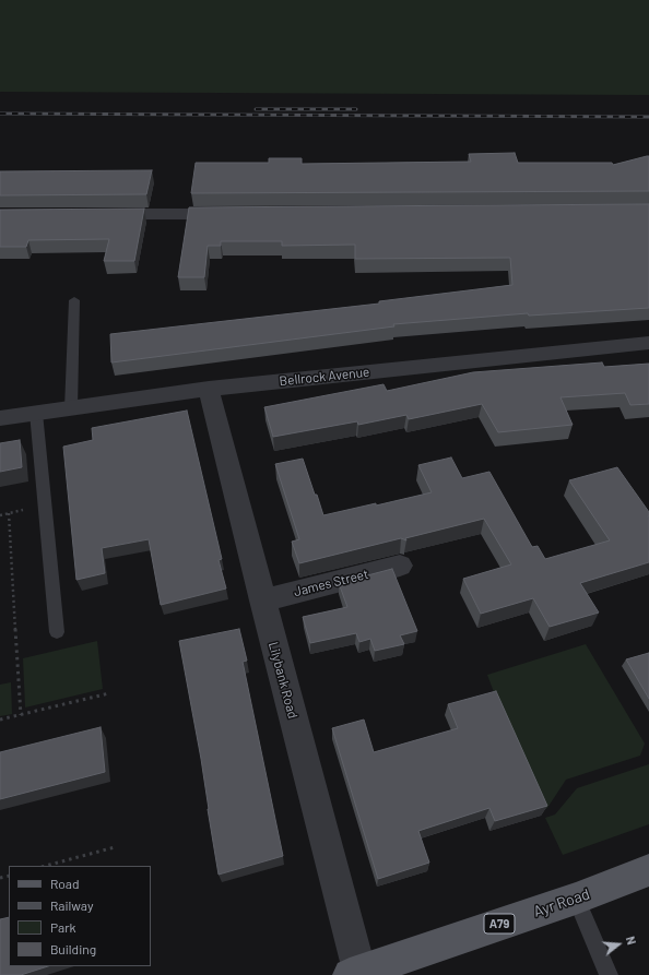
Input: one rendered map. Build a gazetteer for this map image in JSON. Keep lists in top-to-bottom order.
{
  "streets": {
    "main road": ["Ayr Road", "A79"],
    "street": ["Bellrock Avenue", "James Street", "Lilybank Road"]
  },
  "crossings": [
    ["Bellrock Avenue", "Lilybank Road"],
    ["James Street", "Lilybank Road"],
    ["Lilybank Road", "Ayr Road"]
  ],
  "legend": [
    "Road",
    "Railway",
    "Park",
    "Building"
  ],
  "north": "right"
}
